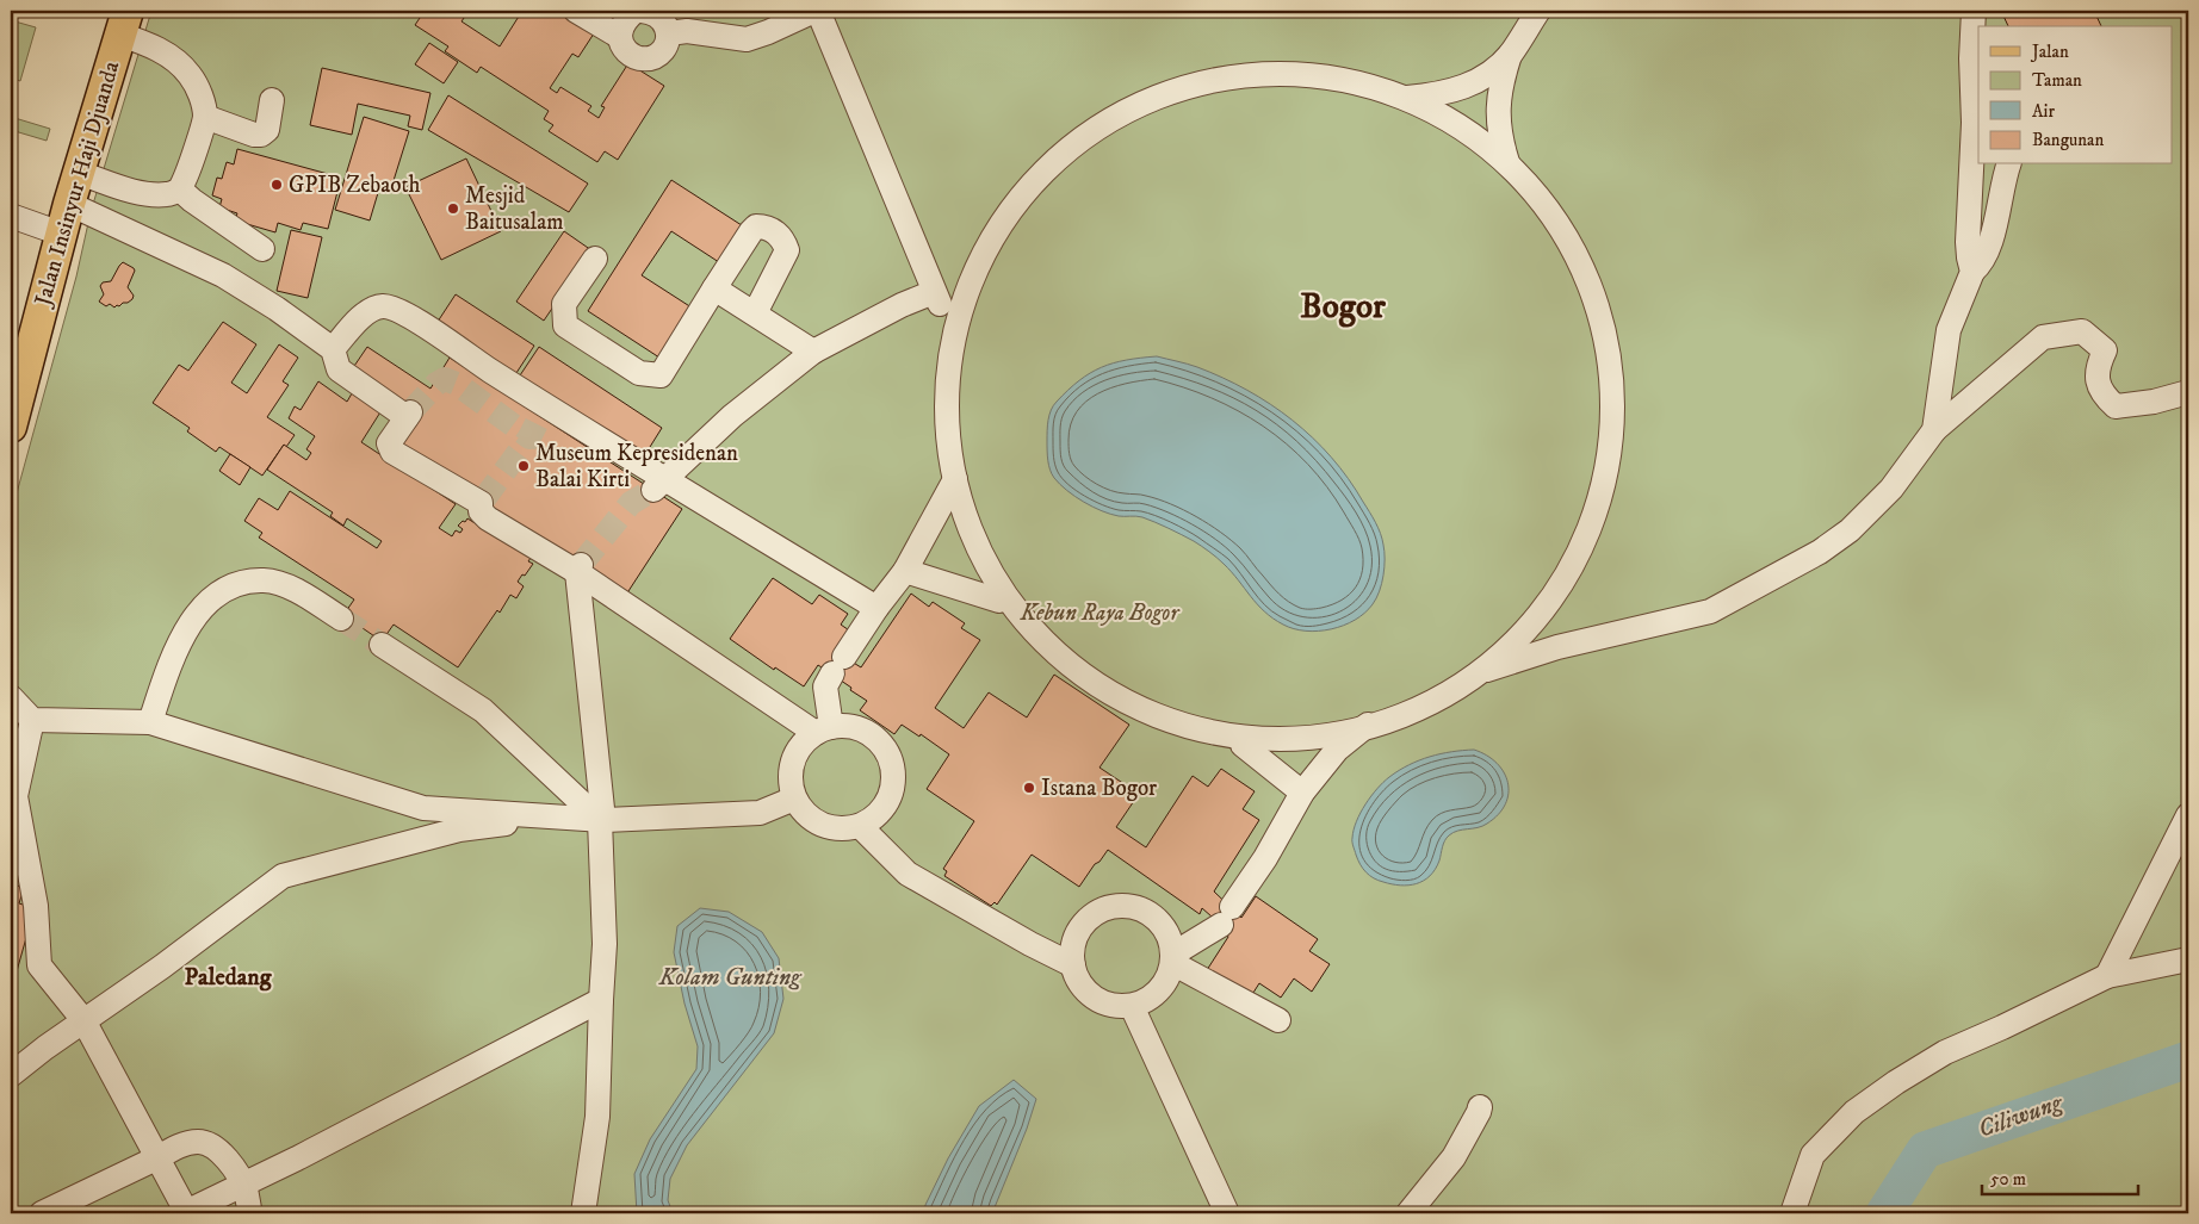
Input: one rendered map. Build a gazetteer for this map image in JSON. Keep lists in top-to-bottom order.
{
  "streets": {
    "main road": ["Jalan Insinyur Haji Djuanda"]
  },
  "districts": ["Bogor", "Paledang"],
  "water": ["Kolam Gunting", "Ciliwung"],
  "parks": ["Kebun Raya Bogor"],
  "places": [
    "GPIB Zebaoth",
    "Mesjid Baitusalam",
    "Museum Kepresidenan Balai Kirti",
    "Istana Bogor"
  ],
  "legend": [
    "Jalan",
    "Taman",
    "Air",
    "Bangunan"
  ],
  "scale_bar": "50 m"
}
